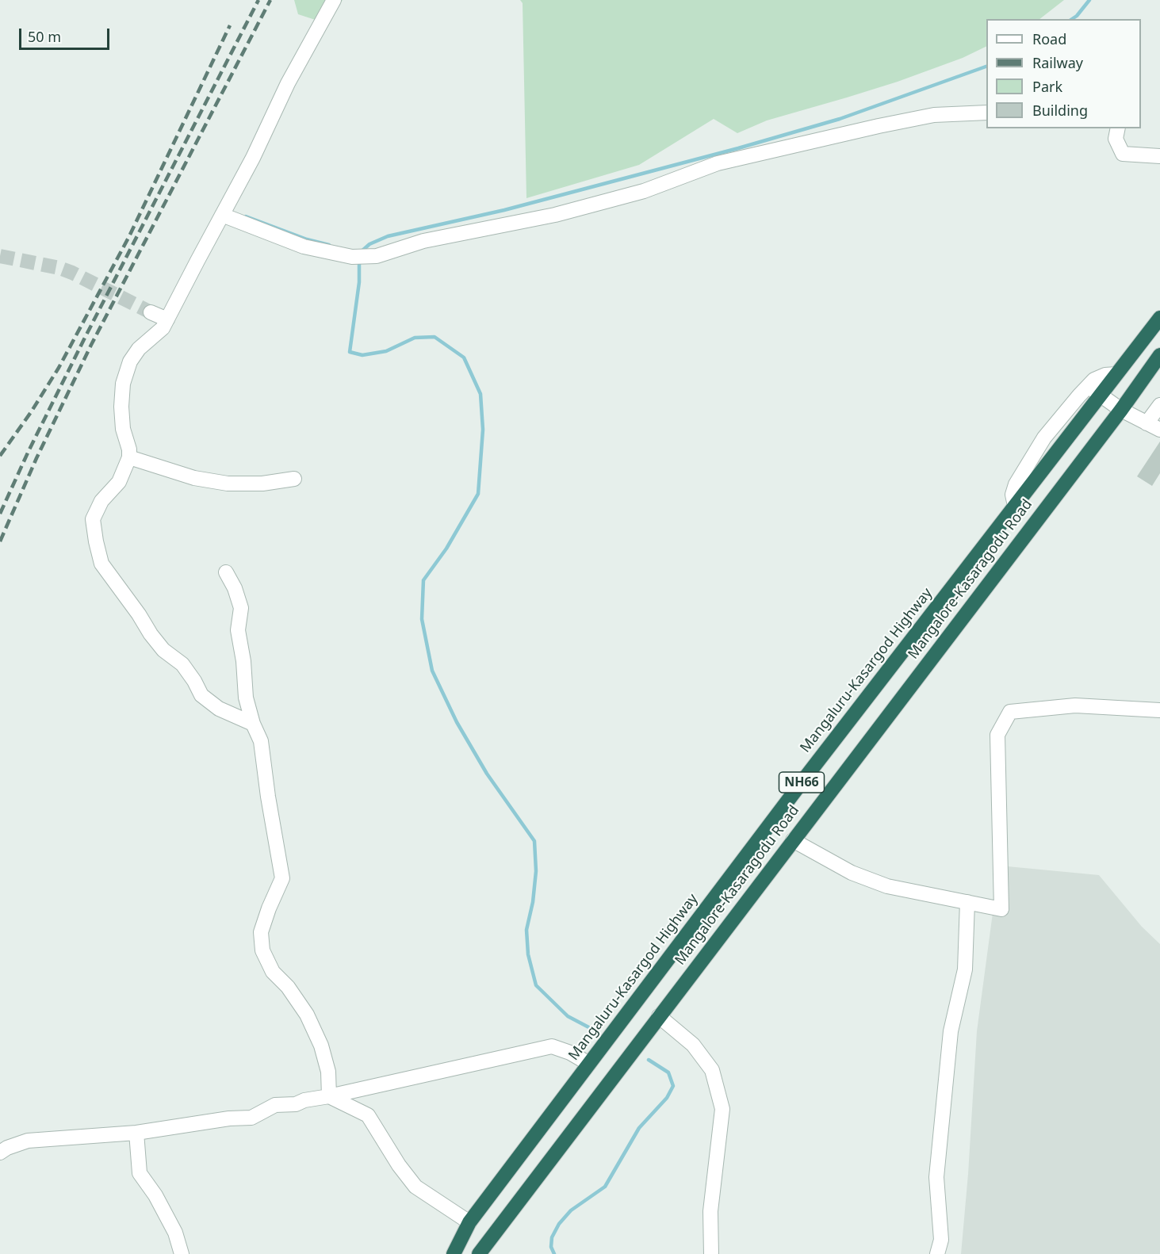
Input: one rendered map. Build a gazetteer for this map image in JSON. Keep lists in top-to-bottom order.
{
  "streets": {
    "highway": ["Mangalore-Kasaragodu Road", "Mangaluru-Kasargod Highway", "NH66"]
  },
  "legend": [
    "Road",
    "Railway",
    "Park",
    "Building"
  ],
  "scale_bar": "50 m"
}
